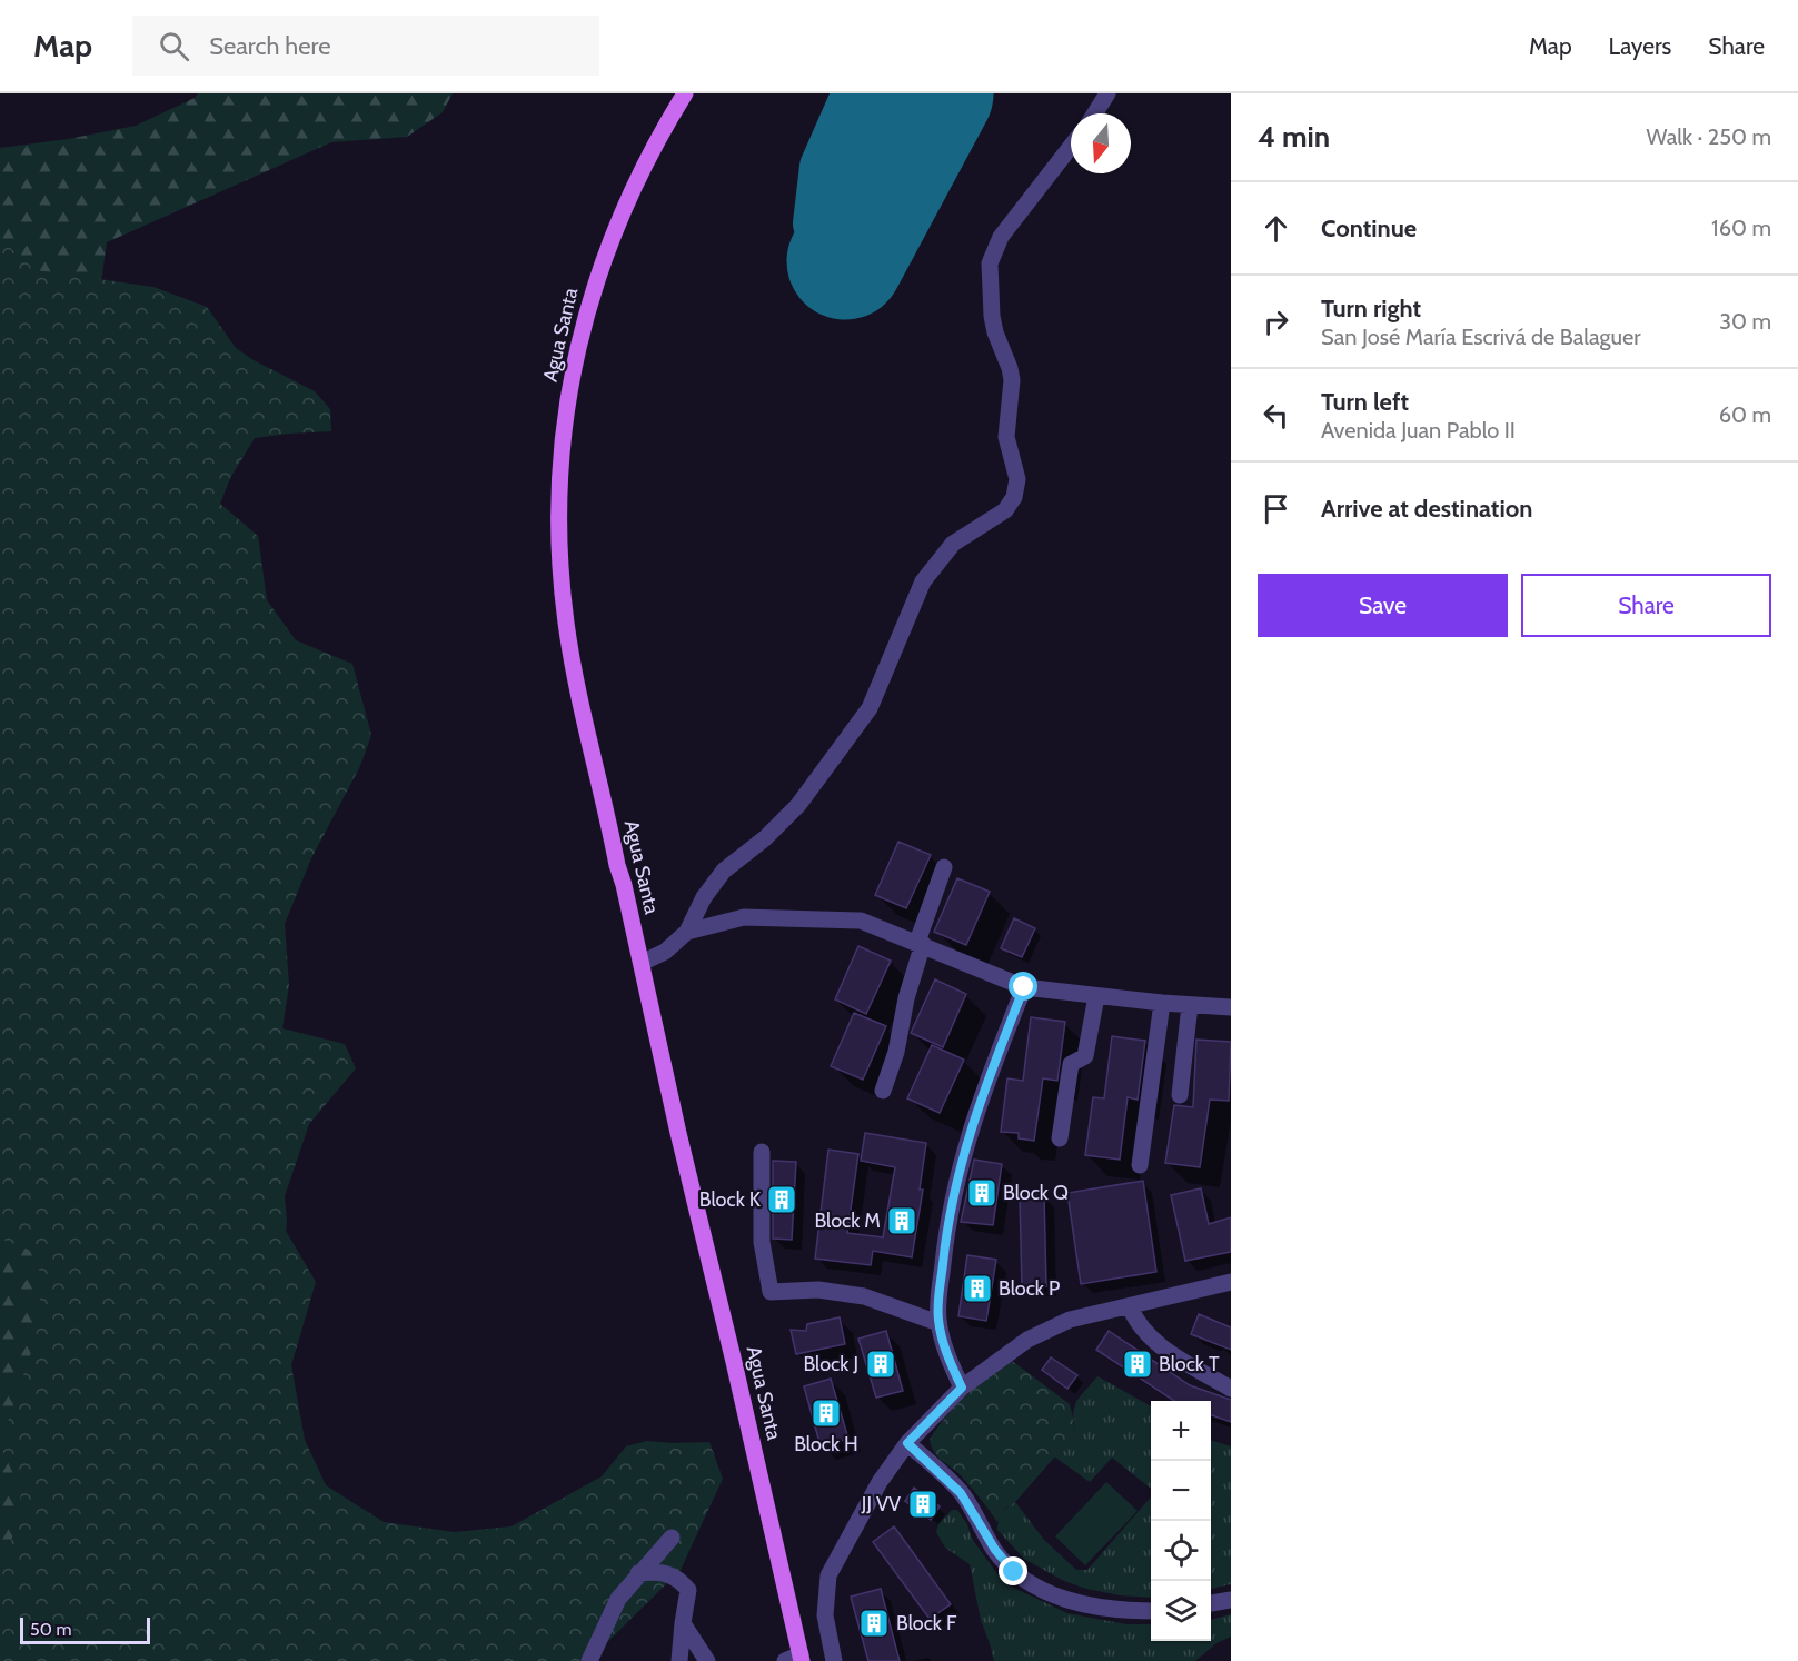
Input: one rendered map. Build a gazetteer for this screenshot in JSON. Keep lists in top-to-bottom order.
{
  "streets": {
    "main road": ["Agua Santa"]
  },
  "places": {
    "building": [
      "Block Q",
      "Block K",
      "Block M",
      "Block P",
      "Block J",
      "Block T",
      "Block H",
      "JJ VV",
      "Block F"
    ]
  },
  "scale_bar": "50 m",
  "north": "bottom",
  "page": {
    "header": "Map",
    "search": "Search here",
    "nav": ["Map", "Layers", "Share"],
    "heading": ["4 min", "Walk · 250 m"],
    "list": [
      ["Continue", "160 m"],
      ["Turn right", "San José María Escrivá de Balaguer", "30 m"],
      ["Turn left", "Avenida Juan Pablo II", "60 m"],
      "Arrive at destination"
    ],
    "buttons": ["Save", "Share"],
    "map_buttons": ["+", "−"],
    "scale": "50 m"
  }
}
